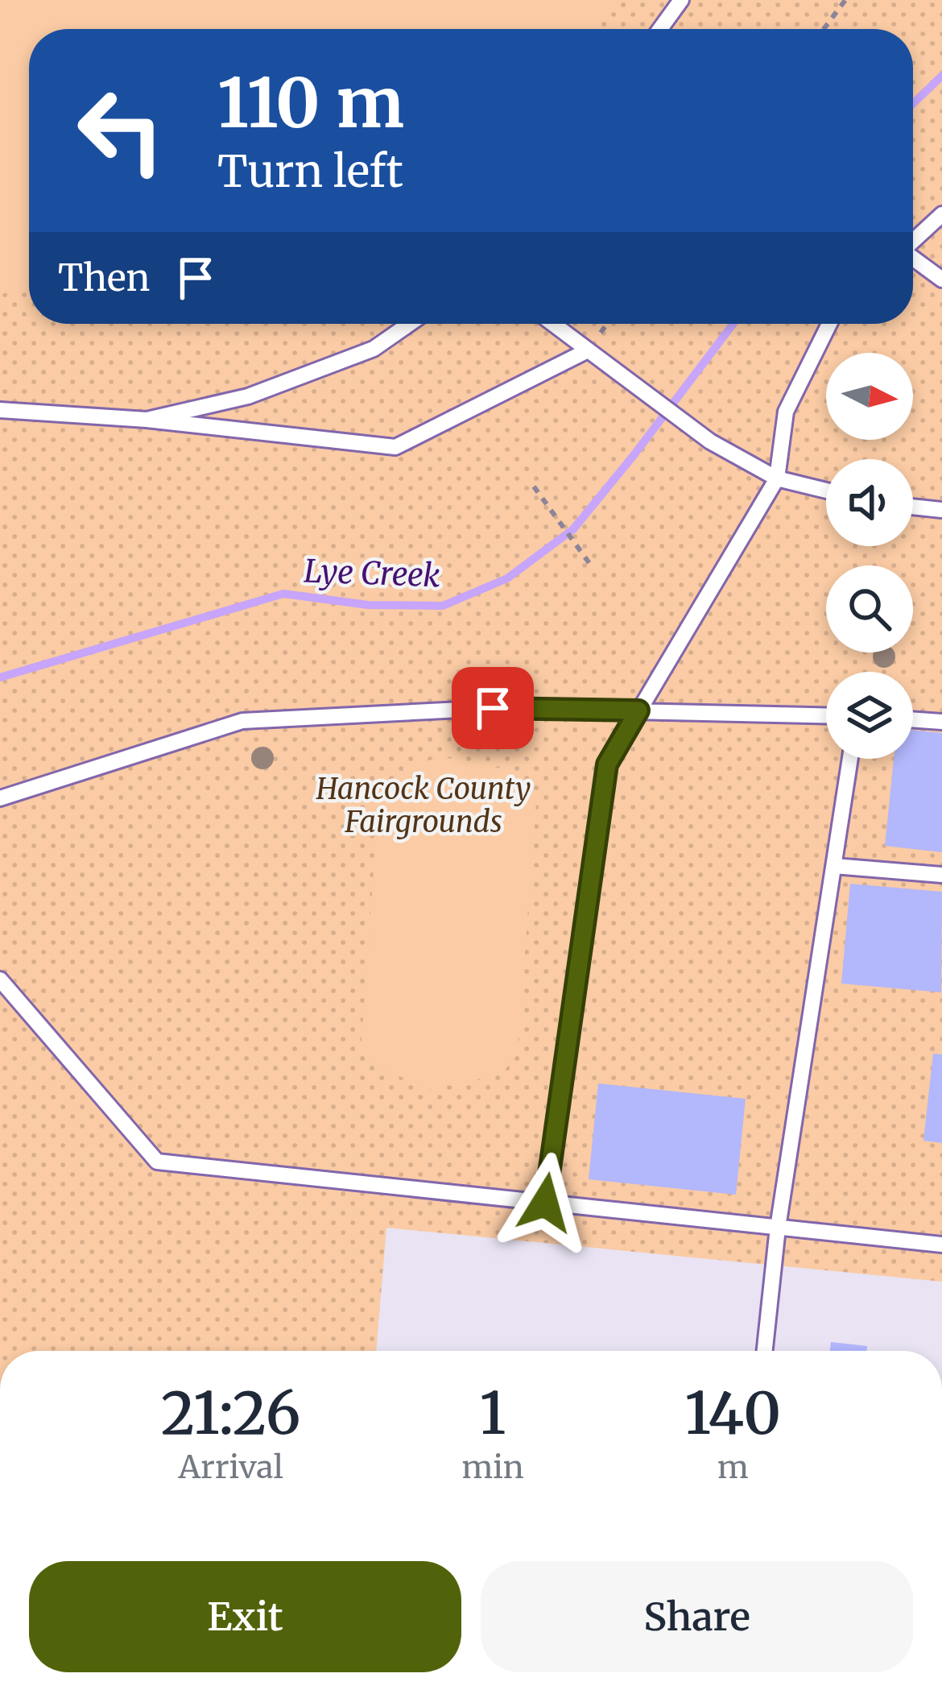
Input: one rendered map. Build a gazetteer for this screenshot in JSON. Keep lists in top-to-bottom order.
{
  "water": ["Lye Creek"],
  "parks": ["Hancock County Fairgrounds"],
  "north": "right",
  "page": {
    "turn": ["110 m", "Turn left"],
    "then": "Then",
    "eta": [
      "21:26",
      "Arrival",
      "1",
      "min",
      "140",
      "m"
    ],
    "buttons": ["Exit", "Share"]
  }
}
